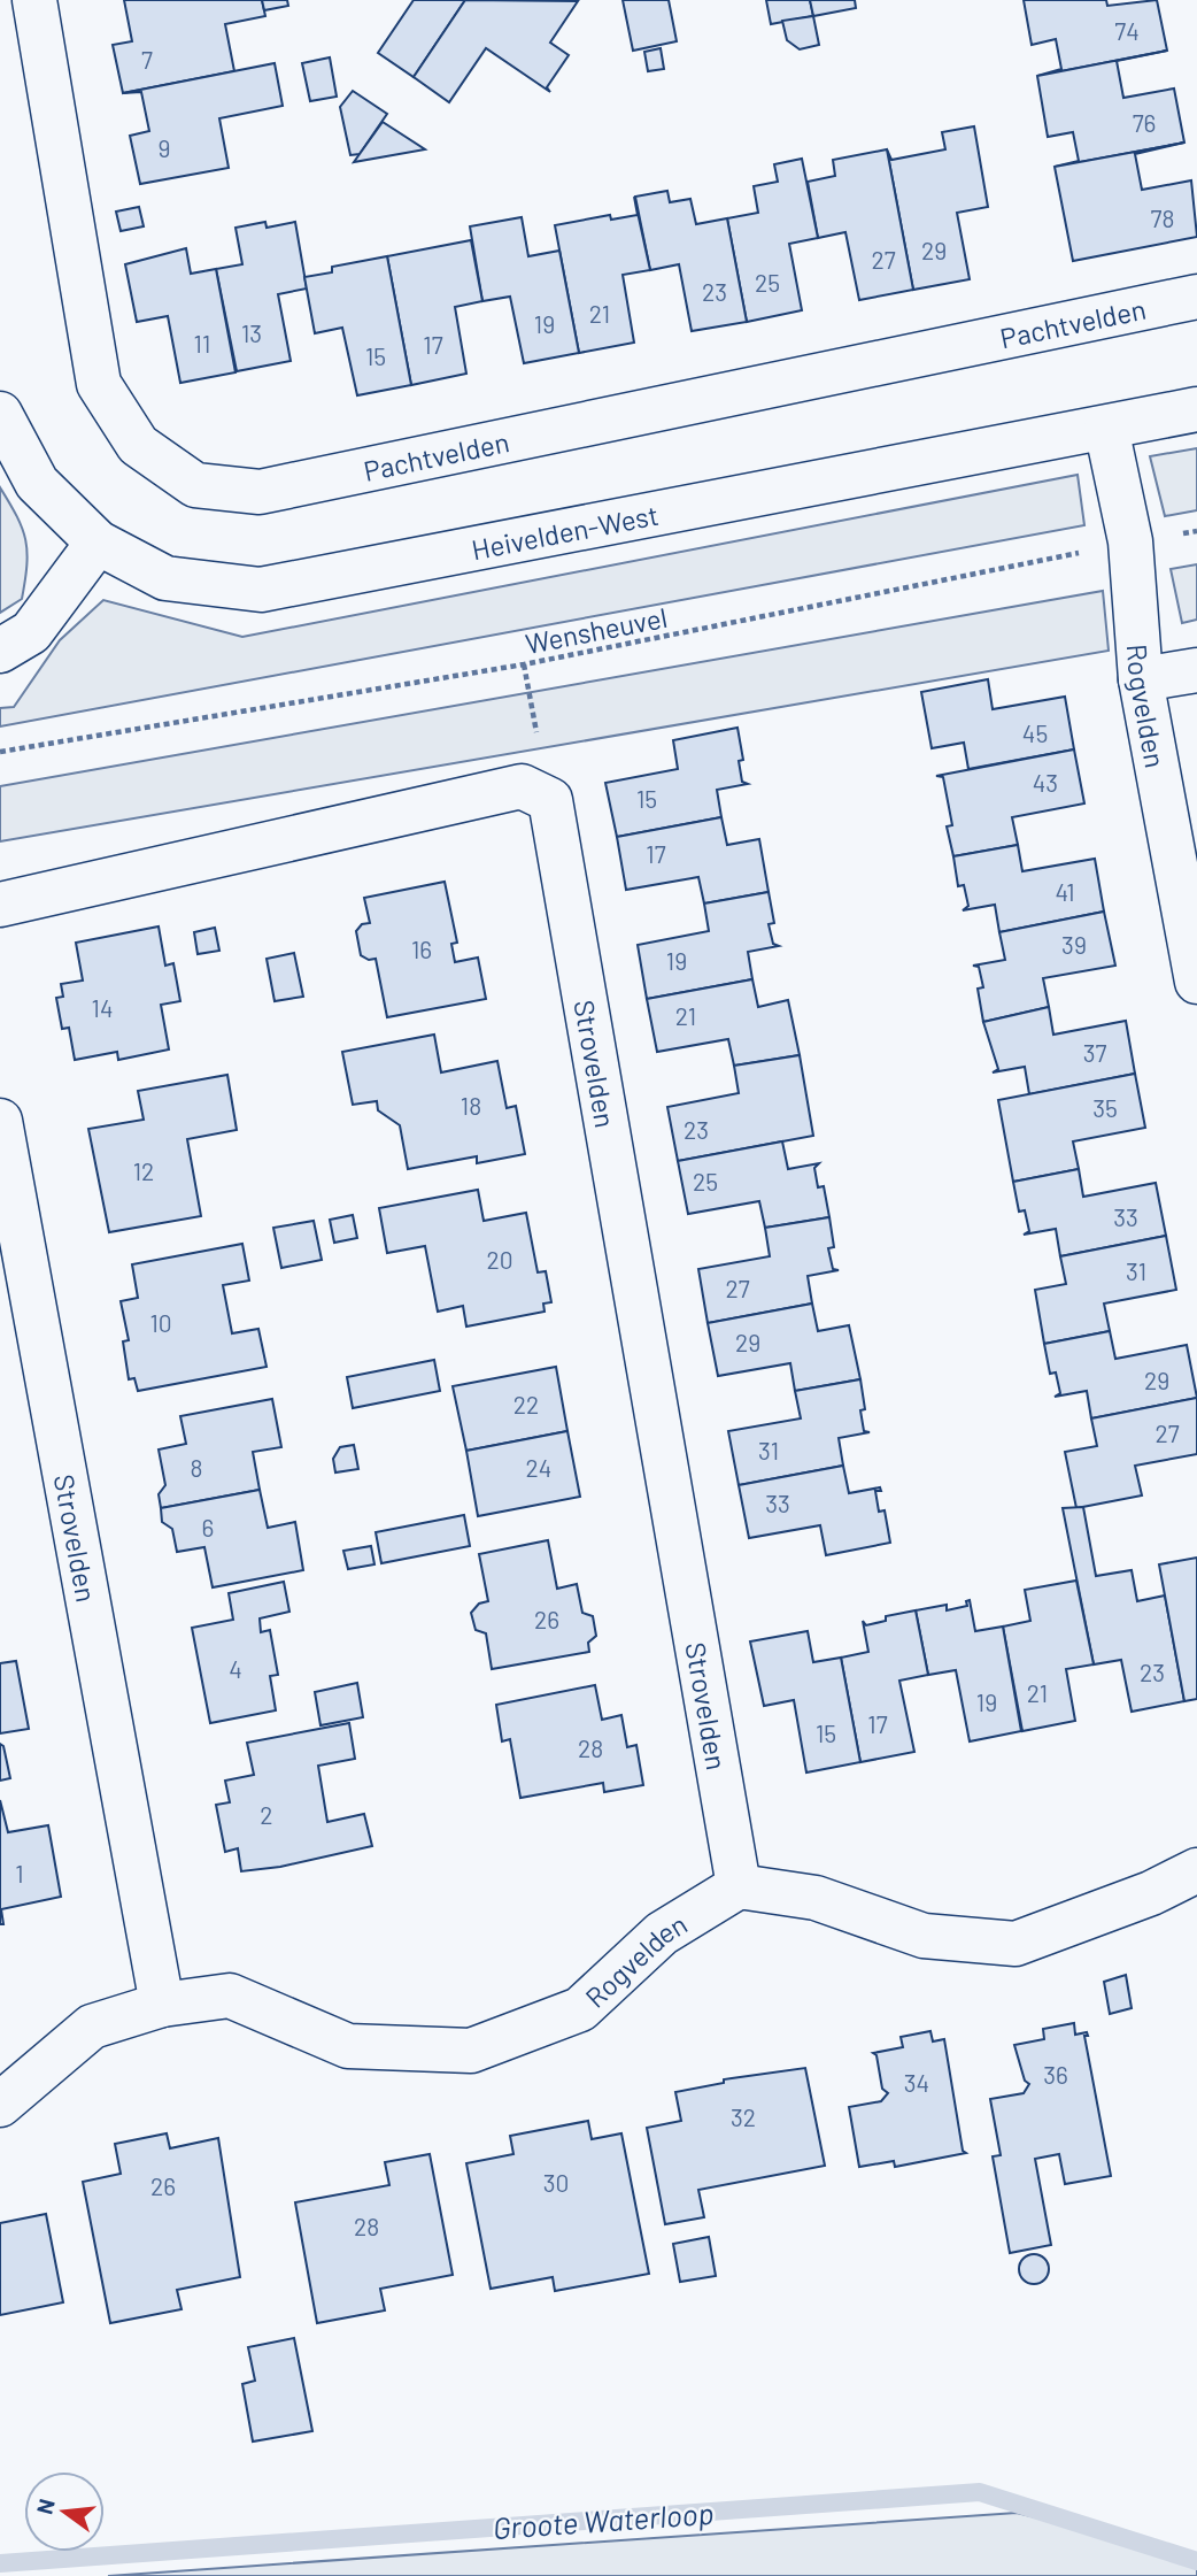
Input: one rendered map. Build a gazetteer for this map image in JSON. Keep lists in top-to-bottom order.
{
  "streets": {
    "street": [
      "Pachtvelden",
      "Heivelden-West",
      "Rogvelden",
      "Strovelden"
    ],
    "path": ["Wensheuvel"]
  },
  "crossings": [
    ["Heivelden-West", "Rogvelden"],
    ["Wensheuvel", "Rogvelden"],
    ["Rogvelden", "Strovelden"]
  ],
  "water": ["Groote Waterloop"],
  "house_numbers": [
    "74",
    "7",
    "76",
    "9",
    "78",
    "29",
    "27",
    "25",
    "23",
    "21",
    "19",
    "13",
    "11",
    "17",
    "15",
    "45",
    "43",
    "15",
    "17",
    "41",
    "39",
    "16",
    "19",
    "14",
    "21",
    "37",
    "18",
    "35",
    "23",
    "12",
    "25",
    "33",
    "20",
    "31",
    "27",
    "10",
    "29",
    "29",
    "22",
    "27",
    "31",
    "8",
    "24",
    "33",
    "6",
    "26",
    "4",
    "23",
    "21",
    "19",
    "17",
    "15",
    "28",
    "2",
    "1",
    "36",
    "34",
    "32",
    "30",
    "26",
    "28"
  ],
  "north": "left"
}
